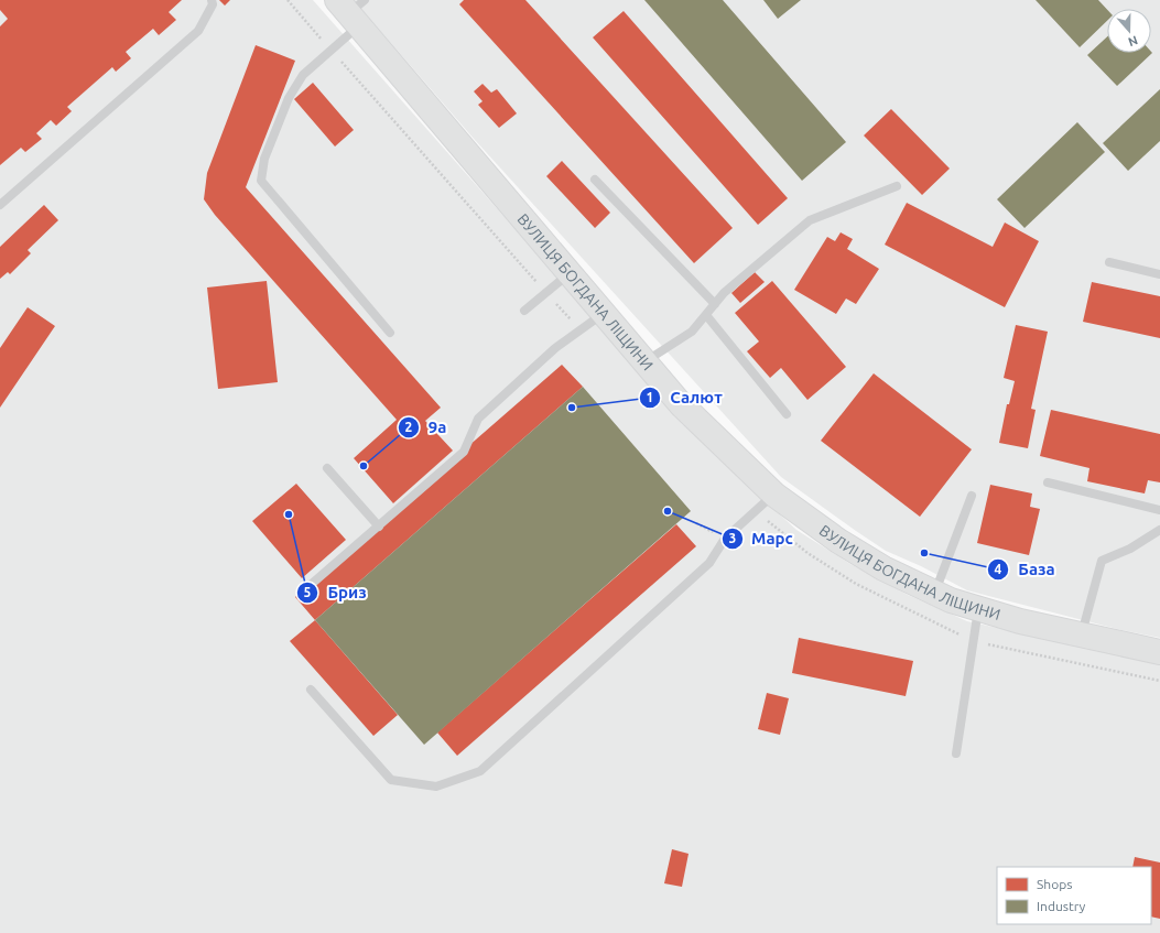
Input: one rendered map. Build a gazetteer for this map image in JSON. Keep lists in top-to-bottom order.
{
  "streets": {
    "main road": ["ВУЛИЦЯ БОГДАНА ЛІЩИНИ"]
  },
  "places": [
    "Салют",
    "9а",
    "Марс",
    "Бриз",
    "База"
  ],
  "legend": ["Shops", "Industry"],
  "north": "bottom"
}
